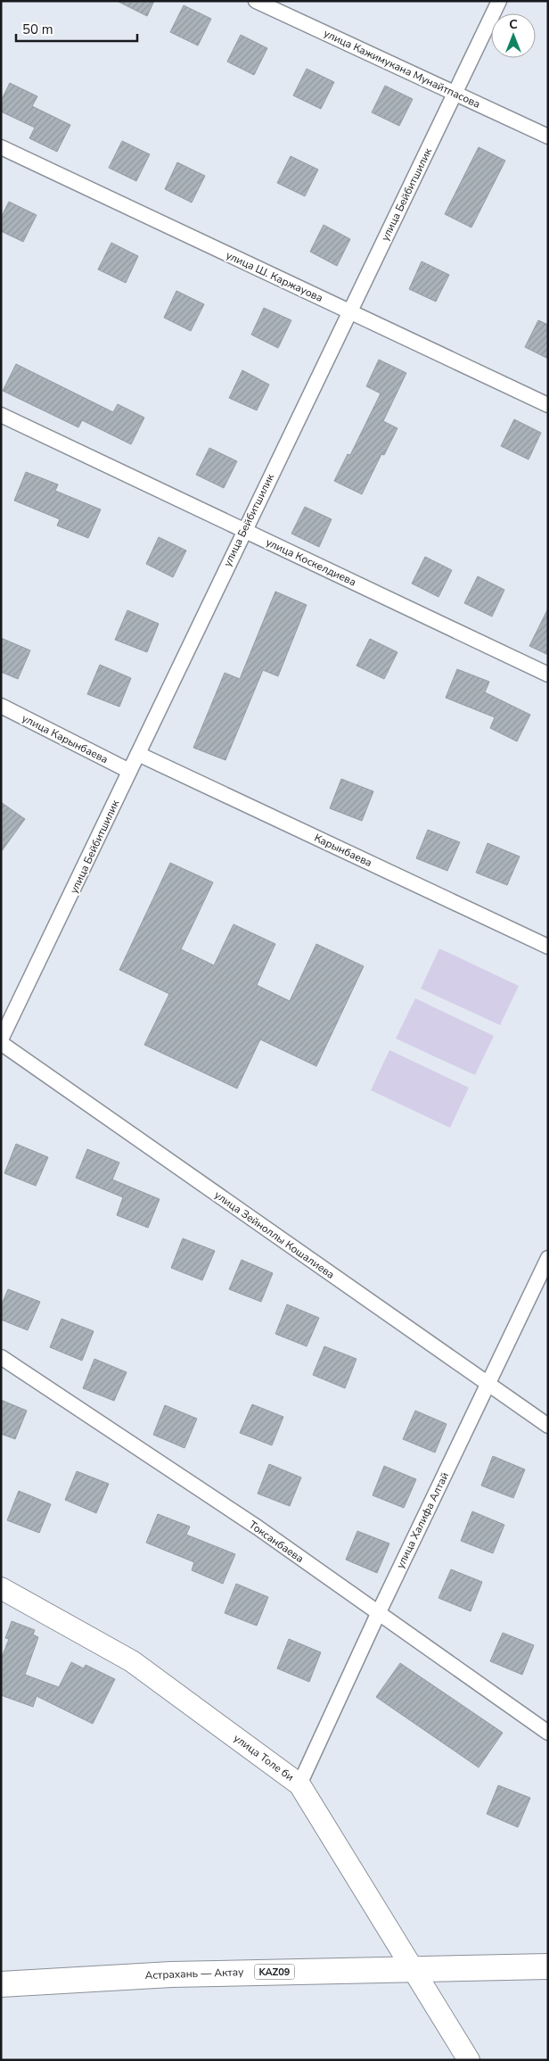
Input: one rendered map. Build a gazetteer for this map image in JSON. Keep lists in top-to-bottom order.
{
  "streets": {
    "highway": ["KAZ09", "Астрахань — Актау"],
    "street": [
      "улица Кажимукана Мунайтпасова",
      "улица Бейбитшилик",
      "улица Ш. Каржауова",
      "улица Коскелдиева",
      "улица Карынбаева",
      "Карынбаева",
      "улица Зейноллы Кошалиева",
      "улица Халифа Алтай",
      "Токсанбаева",
      "улица Толе би"
    ]
  },
  "crossings": [
    ["улица Кажимукана Мунайтпасова", "улица Бейбитшилик"],
    ["улица Бейбитшилик", "улица Ш. Каржауова"],
    ["улица Бейбитшилик", "улица Коскелдиева"],
    ["улица Бейбитшилик", "улица Карынбаева"],
    ["улица Бейбитшилик", "Карынбаева"],
    ["улица Бейбитшилик", "улица Зейноллы Кошалиева"],
    ["улица Зейноллы Кошалиева", "улица Халифа Алтай"],
    ["улица Халифа Алтай", "Токсанбаева"],
    ["улица Халифа Алтай", "улица Толе би"],
    ["улица Толе би", "Астрахань — Актау"]
  ],
  "scale_bar": "50 m",
  "north": "top"
}
